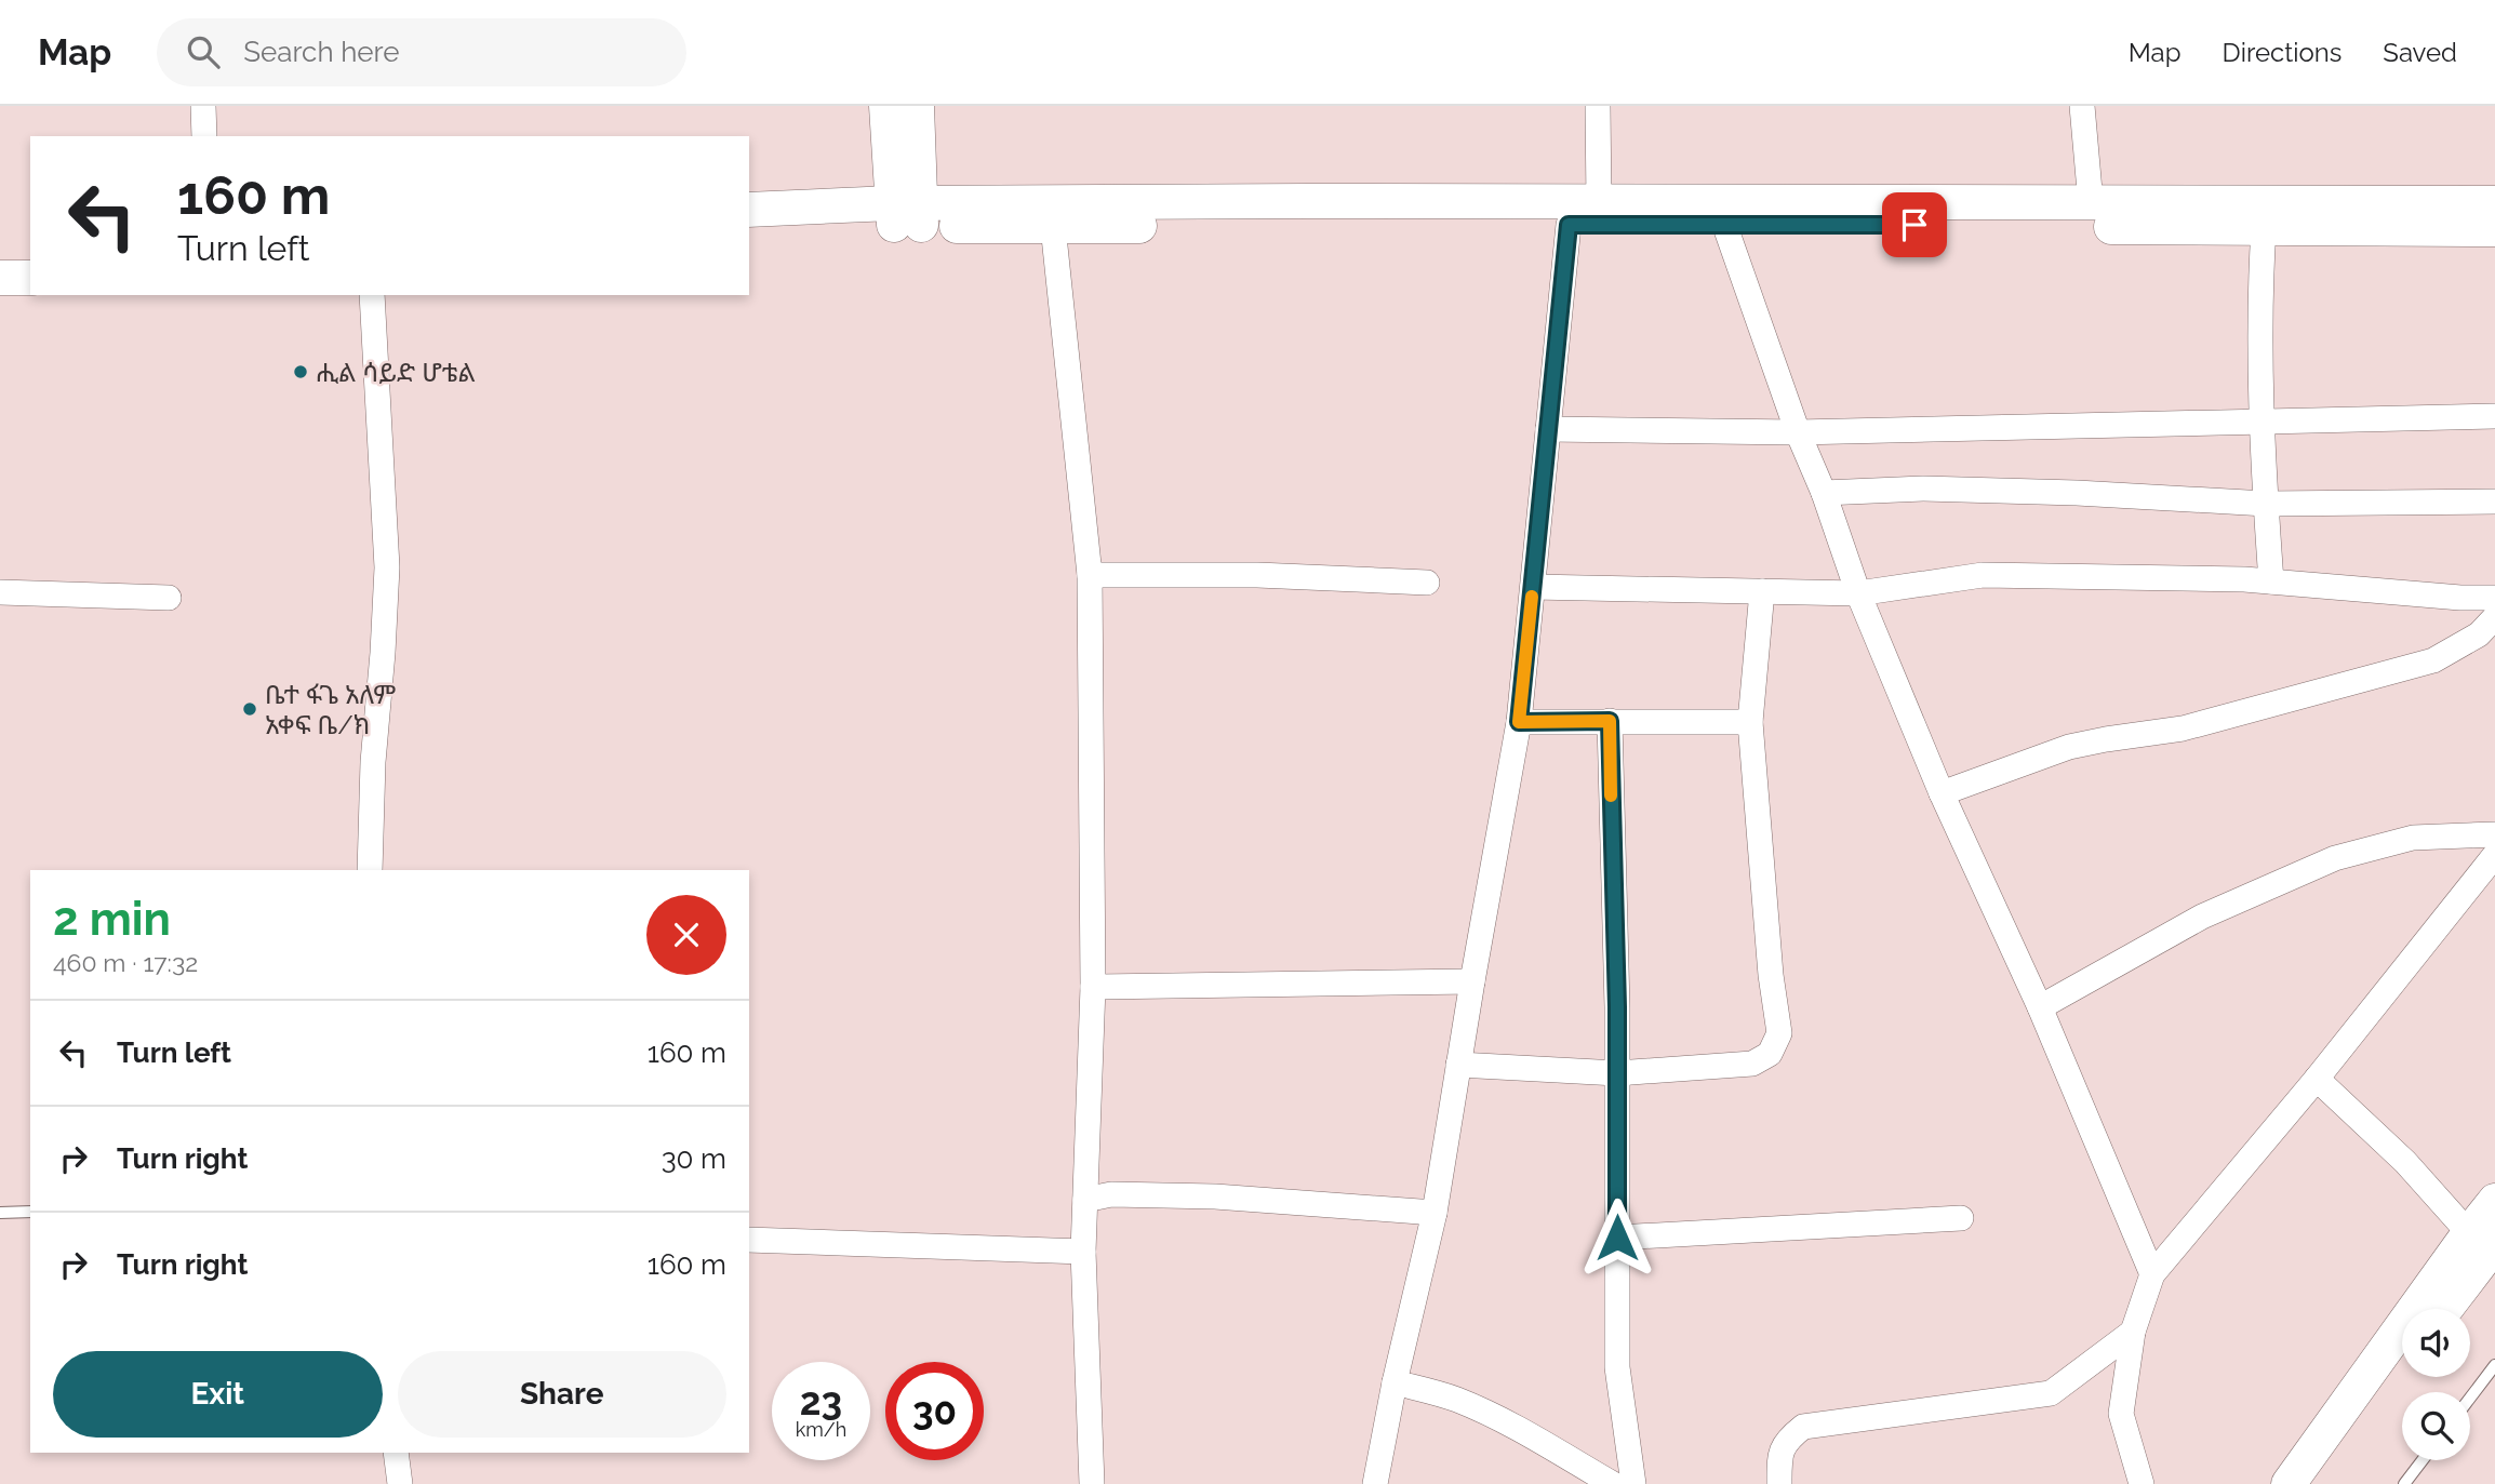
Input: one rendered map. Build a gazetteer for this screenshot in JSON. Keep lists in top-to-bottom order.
{
  "places": ["ሒል ሳይድ ሆቴል", "ቤተ ፋጌ አለም አቀፍ ቤ/ክ"],
  "page": {
    "header": "Map",
    "search": "Search here",
    "nav": ["Map", "Directions", "Saved"],
    "turn": ["160 m", "Turn left"],
    "heading": ["2 min", "460 m · 17:32"],
    "list": [
      {
        "name": "Turn left",
        "value": "160 m"
      },
      {
        "name": "Turn right",
        "value": "30 m"
      },
      {
        "name": "Turn right",
        "value": "160 m"
      }
    ],
    "buttons": ["Exit", "Share"],
    "speed": "23 km/h",
    "limit": "30"
  }
}
